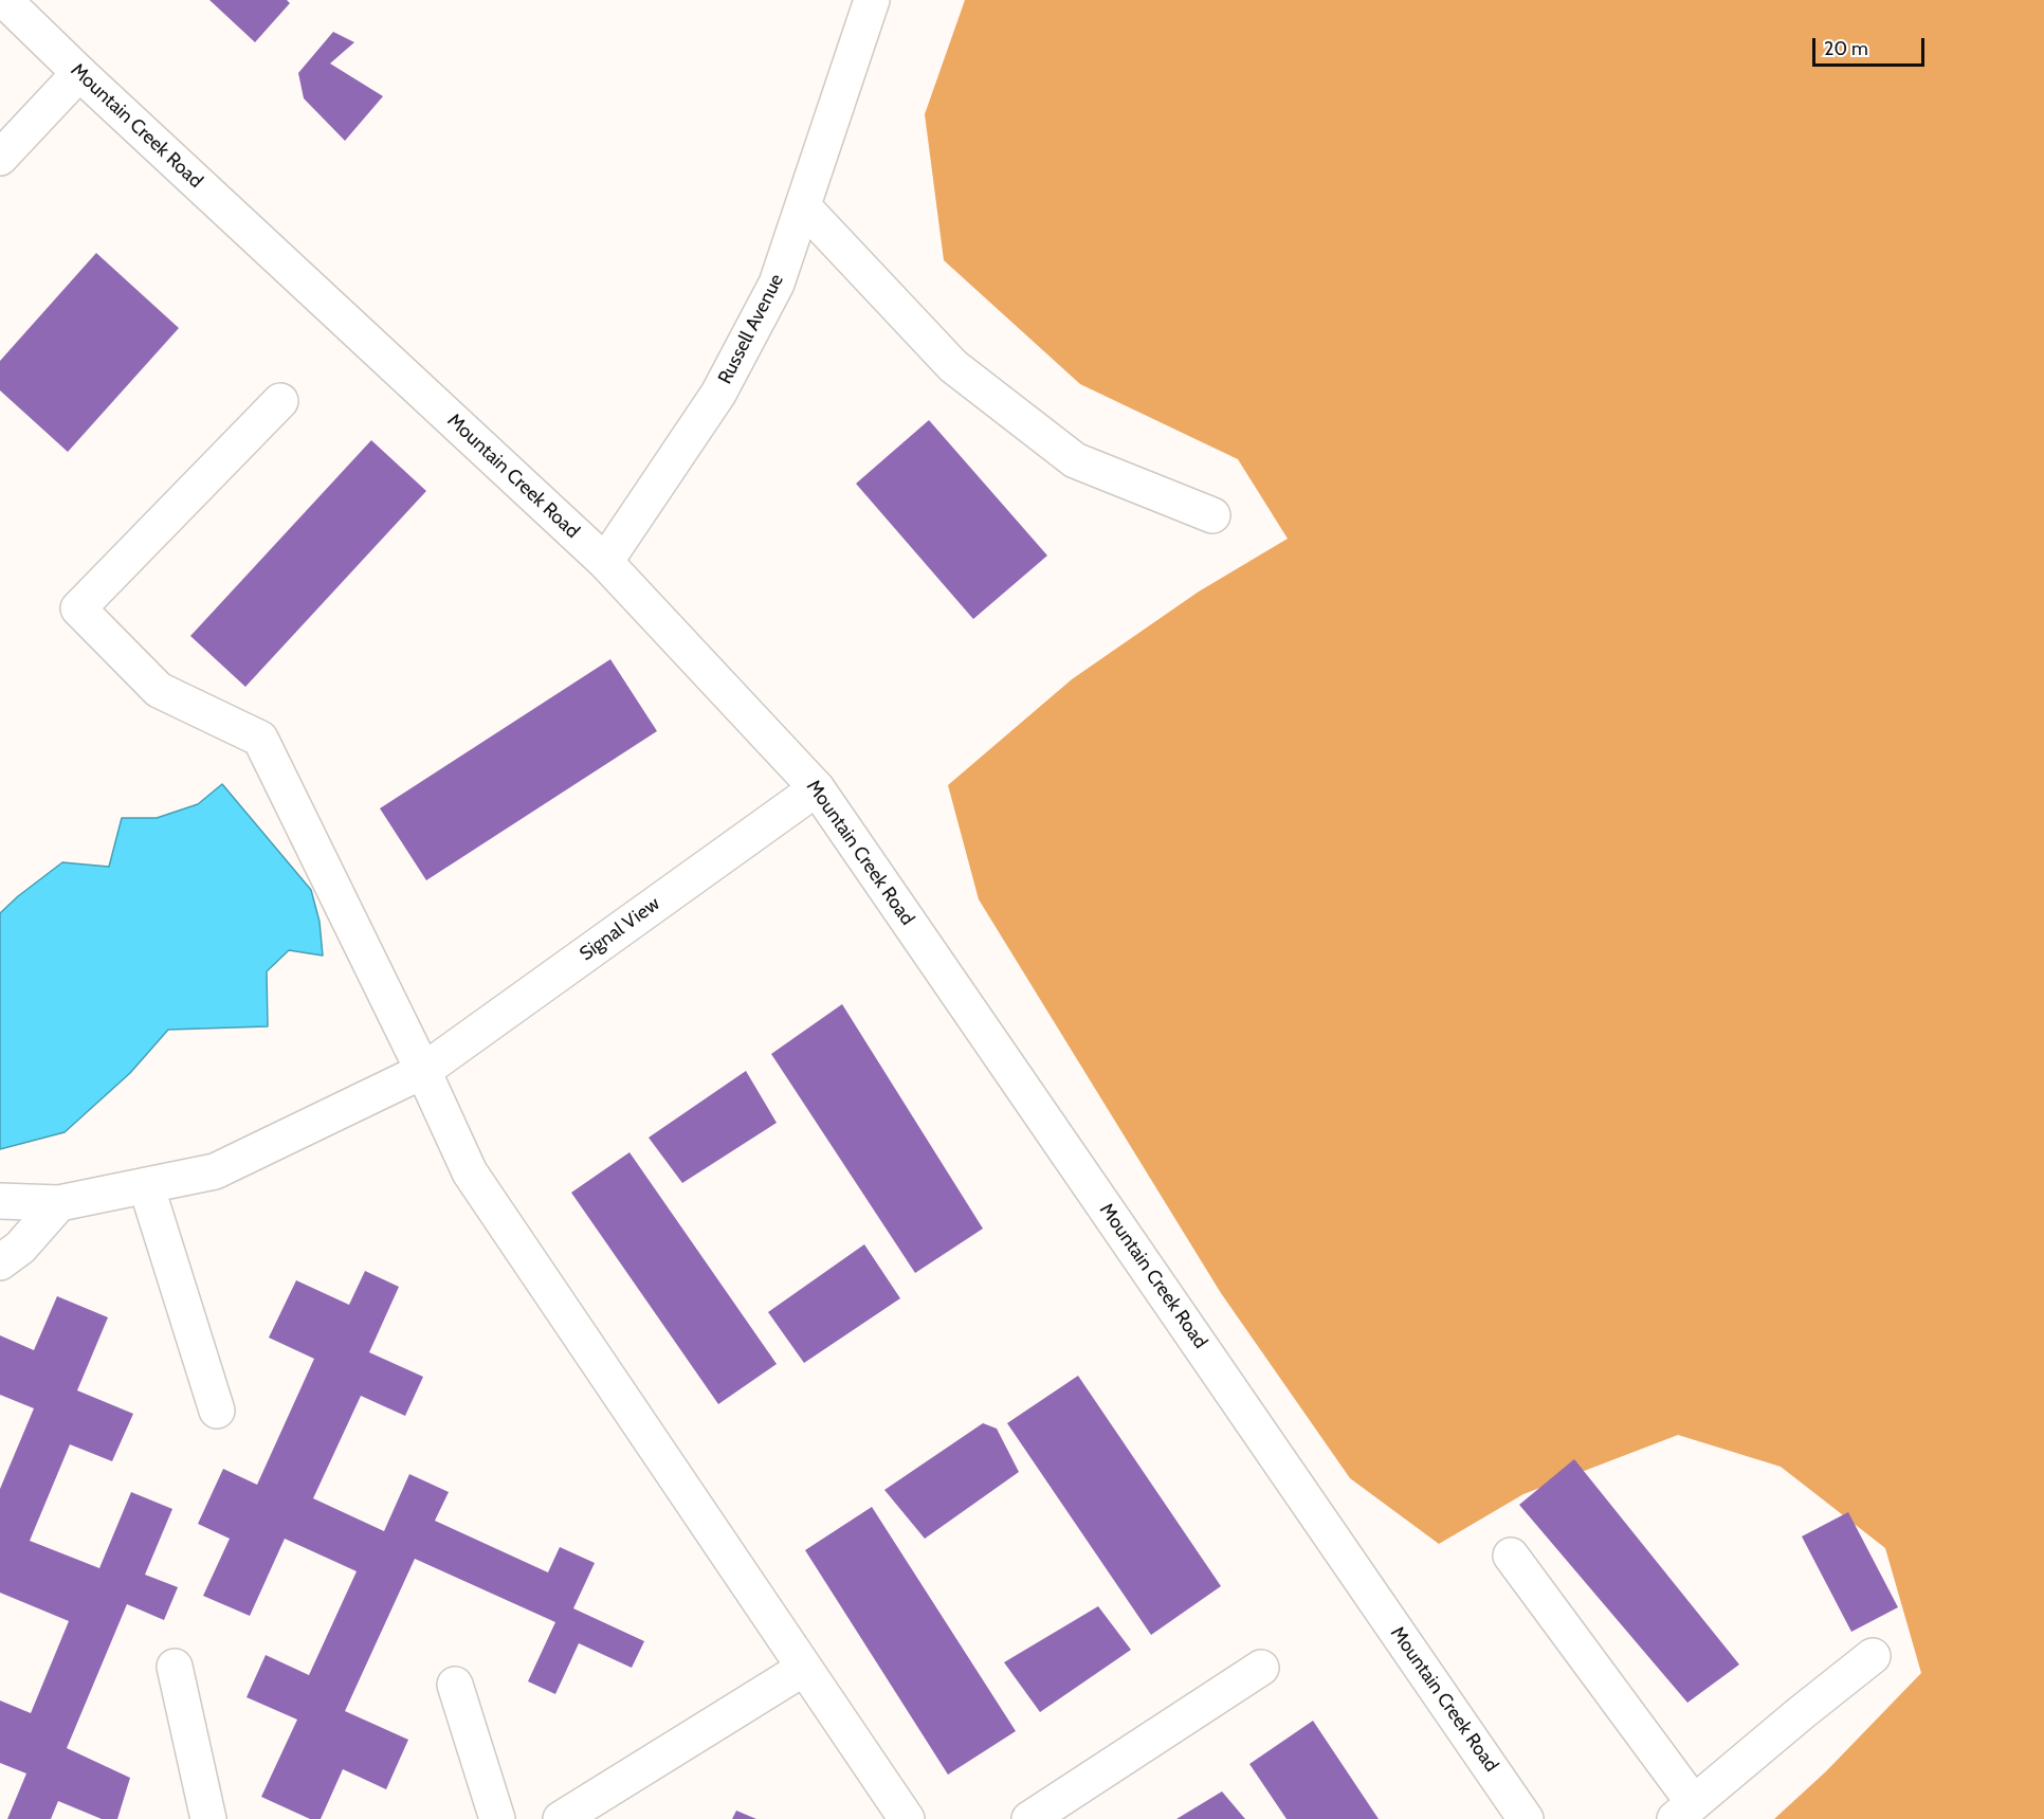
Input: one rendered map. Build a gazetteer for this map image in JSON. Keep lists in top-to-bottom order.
{
  "streets": {
    "street": ["Mountain Creek Road", "Russell Avenue", "Signal View"]
  },
  "crossings": [
    ["Mountain Creek Road", "Russell Avenue"],
    ["Mountain Creek Road", "Signal View"]
  ],
  "scale_bar": "20 m"
}
